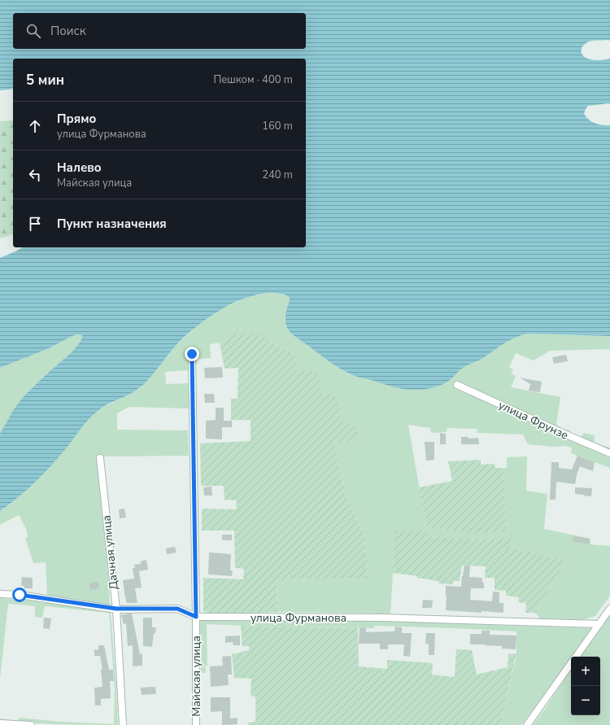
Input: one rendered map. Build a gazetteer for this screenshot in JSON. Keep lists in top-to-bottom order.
{
  "streets": {
    "street": [
      "улица Фрунзе",
      "Дачная улица",
      "улица Фурманова",
      "Майская улица"
    ]
  },
  "crossings": [
    ["Дачная улица", "улица Фурманова"],
    ["улица Фурманова", "Майская улица"]
  ],
  "page": {
    "search": "Поиск",
    "heading": ["5 мин", "Пешком · 400 m"],
    "list": [
      ["Прямо", "улица Фурманова", "160 m"],
      ["Налево", "Майская улица", "240 m"],
      "Пункт назначения"
    ],
    "map_buttons": ["+", "−"]
  }
}
